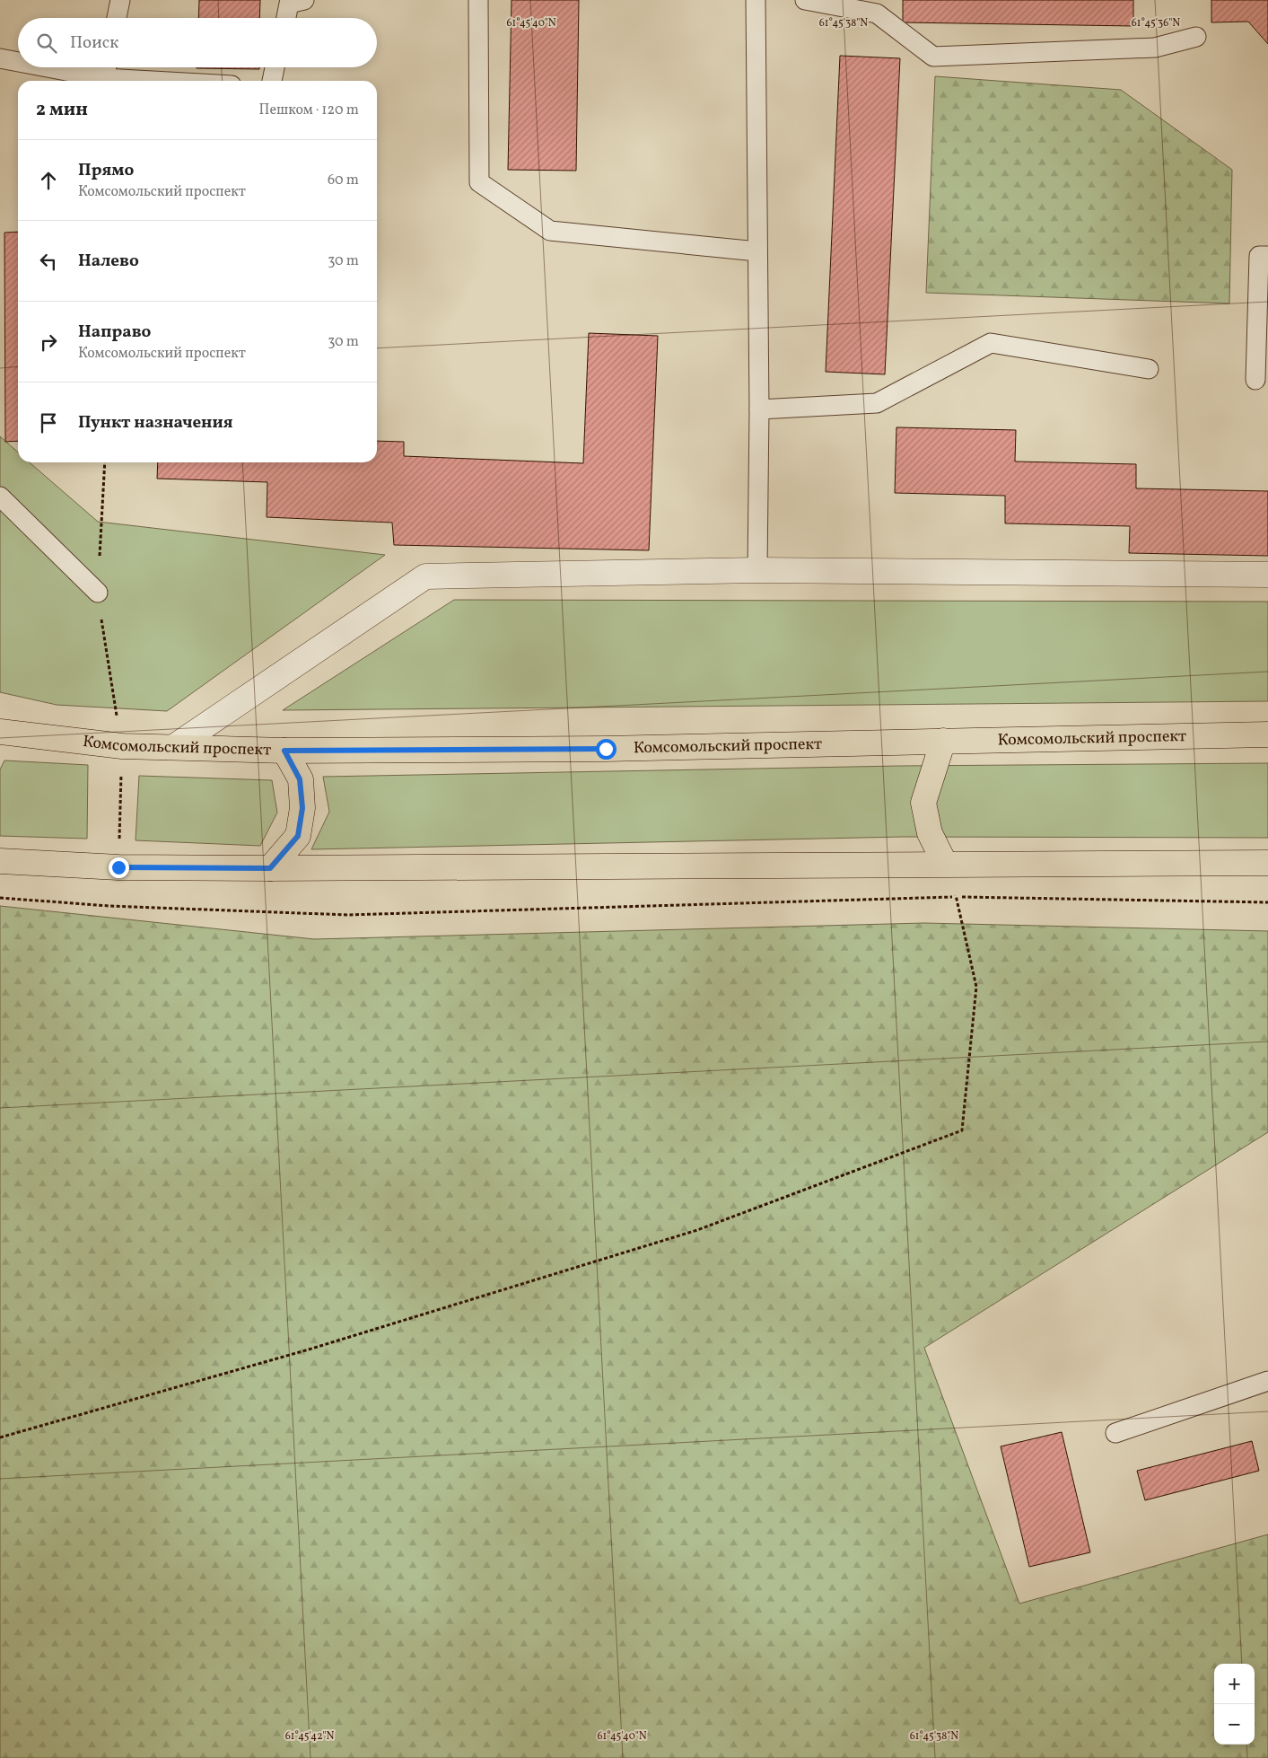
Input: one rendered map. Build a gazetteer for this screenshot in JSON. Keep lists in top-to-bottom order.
{
  "streets": {
    "main road": ["Комсомольский проспект"]
  },
  "page": {
    "search": "Поиск",
    "heading": ["2 мин", "Пешком · 120 m"],
    "list": [
      ["Прямо", "Комсомольский проспект", "60 m"],
      ["Налево", "30 m"],
      ["Направо", "Комсомольский проспект", "30 m"],
      "Пункт назначения"
    ],
    "map_buttons": ["+", "−"]
  },
  "coordinates": [
    "61°45'40\"N",
    "61°45'38\"N",
    "61°45'36\"N",
    "61°45'42\"N"
  ]
}
